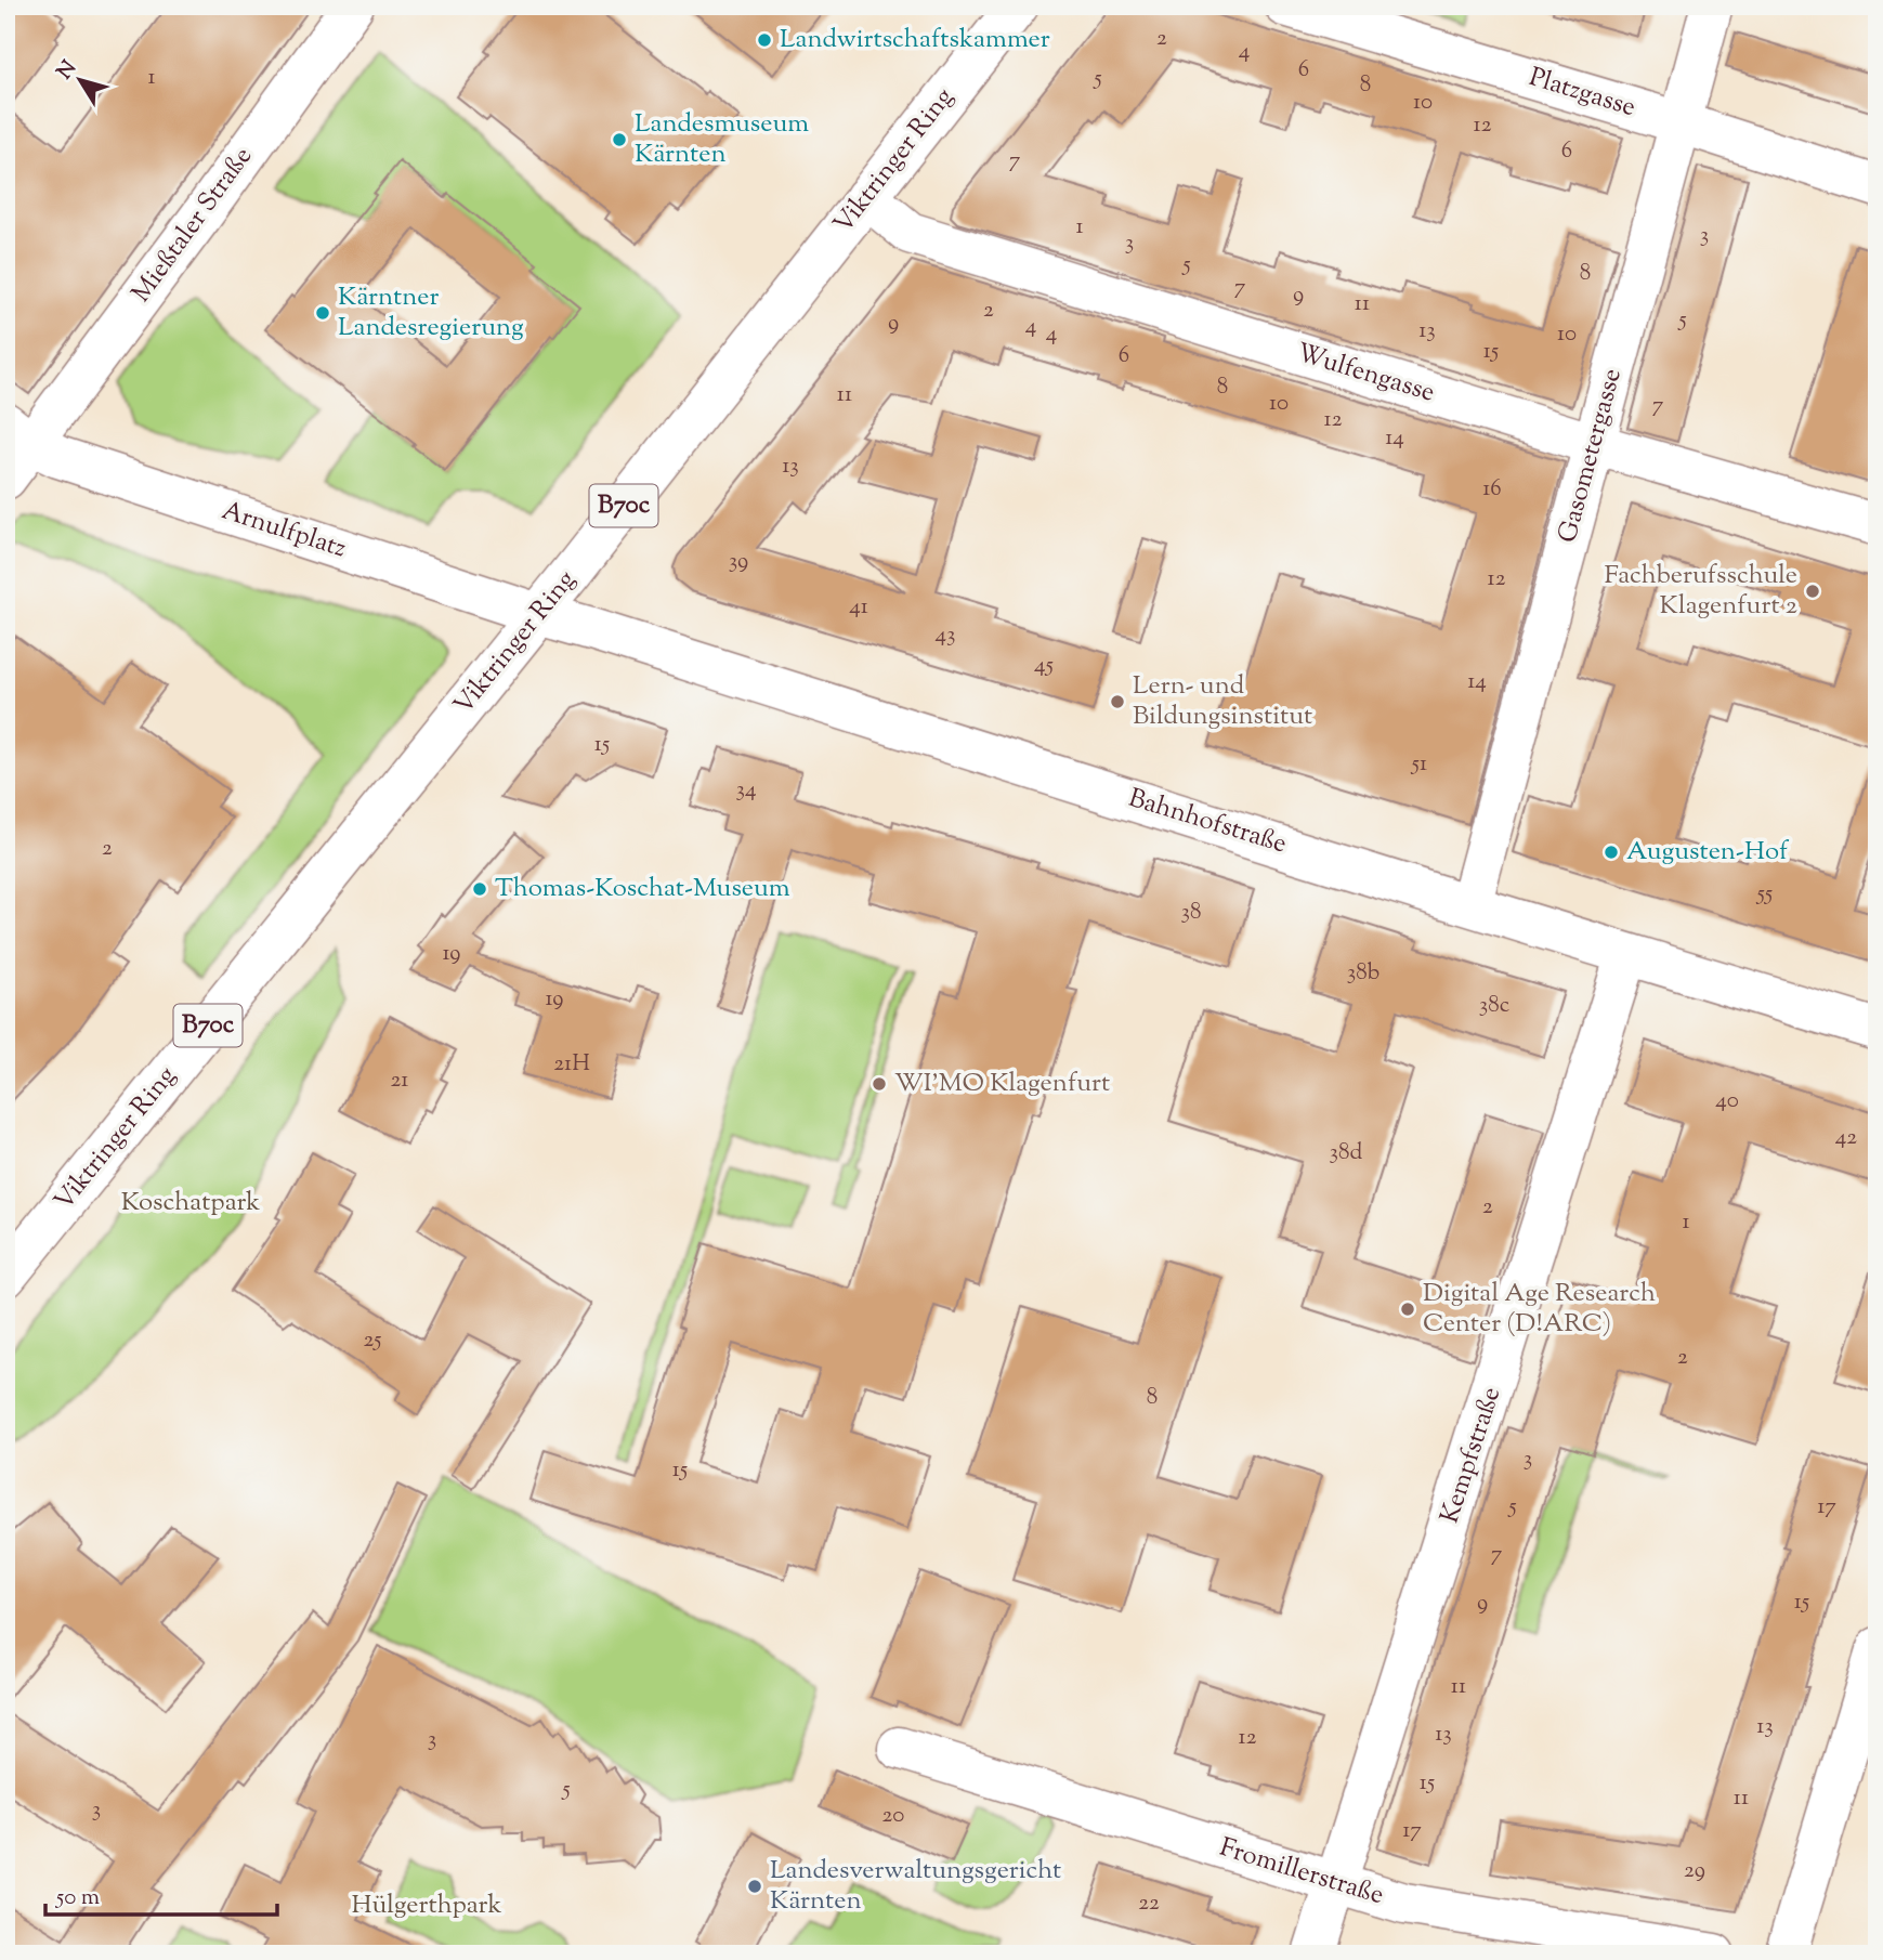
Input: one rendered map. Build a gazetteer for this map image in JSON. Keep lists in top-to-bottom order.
{
  "streets": {
    "street": [
      "Platzgasse",
      "Viktringer Ring",
      "Mießtaler Straße",
      "Wulfengasse",
      "Gasometergasse",
      "B70c",
      "Arnulfplatz",
      "Bahnhofstraße",
      "Kempfstraße",
      "Fromillerstraße"
    ]
  },
  "crossings": [
    ["Platzgasse", "Gasometergasse"],
    ["Viktringer Ring", "Wulfengasse"],
    ["Viktringer Ring", "Arnulfplatz"],
    ["Viktringer Ring", "Bahnhofstraße"],
    ["Mießtaler Straße", "Arnulfplatz"],
    ["Wulfengasse", "Gasometergasse"],
    ["Gasometergasse", "Bahnhofstraße"],
    ["Arnulfplatz", "Bahnhofstraße"],
    ["Bahnhofstraße", "Kempfstraße"],
    ["Kempfstraße", "Fromillerstraße"]
  ],
  "parks": ["Koschatpark", "Hülgerthpark"],
  "places": [
    "Landwirtschaftskammer",
    "Landesmuseum Kärnten",
    "Kärntner Landesregierung",
    "Fachberufsschule Klagenfurt 2",
    "Lern- und Bildungsinstitut",
    "Augusten-Hof",
    "Thomas-Koschat-Museum",
    "WI’MO Klagenfurt",
    "Digital Age Research Center (D!ARC)",
    "Landesverwaltungsgericht Kärnten"
  ],
  "house_numbers": [
    "2",
    "4",
    "6",
    "1",
    "5",
    "8",
    "10",
    "12",
    "6",
    "7",
    "1",
    "3",
    "3",
    "5",
    "8",
    "7",
    "9",
    "11",
    "2",
    "5",
    "9",
    "4",
    "13",
    "4",
    "10",
    "15",
    "6",
    "8",
    "11",
    "10",
    "7",
    "12",
    "14",
    "13",
    "16",
    "39",
    "12",
    "41",
    "43",
    "45",
    "14",
    "15",
    "51",
    "34",
    "2",
    "55",
    "38",
    "19",
    "38b",
    "19",
    "38c",
    "21H",
    "21",
    "40",
    "42",
    "38d",
    "2",
    "1",
    "25",
    "2",
    "8",
    "3",
    "15",
    "5",
    "17",
    "7",
    "15",
    "9",
    "11",
    "13",
    "13",
    "12",
    "3",
    "15",
    "5",
    "11",
    "3",
    "20",
    "17",
    "29",
    "22"
  ],
  "scale_bar": "50 m",
  "north": "top left"
}
